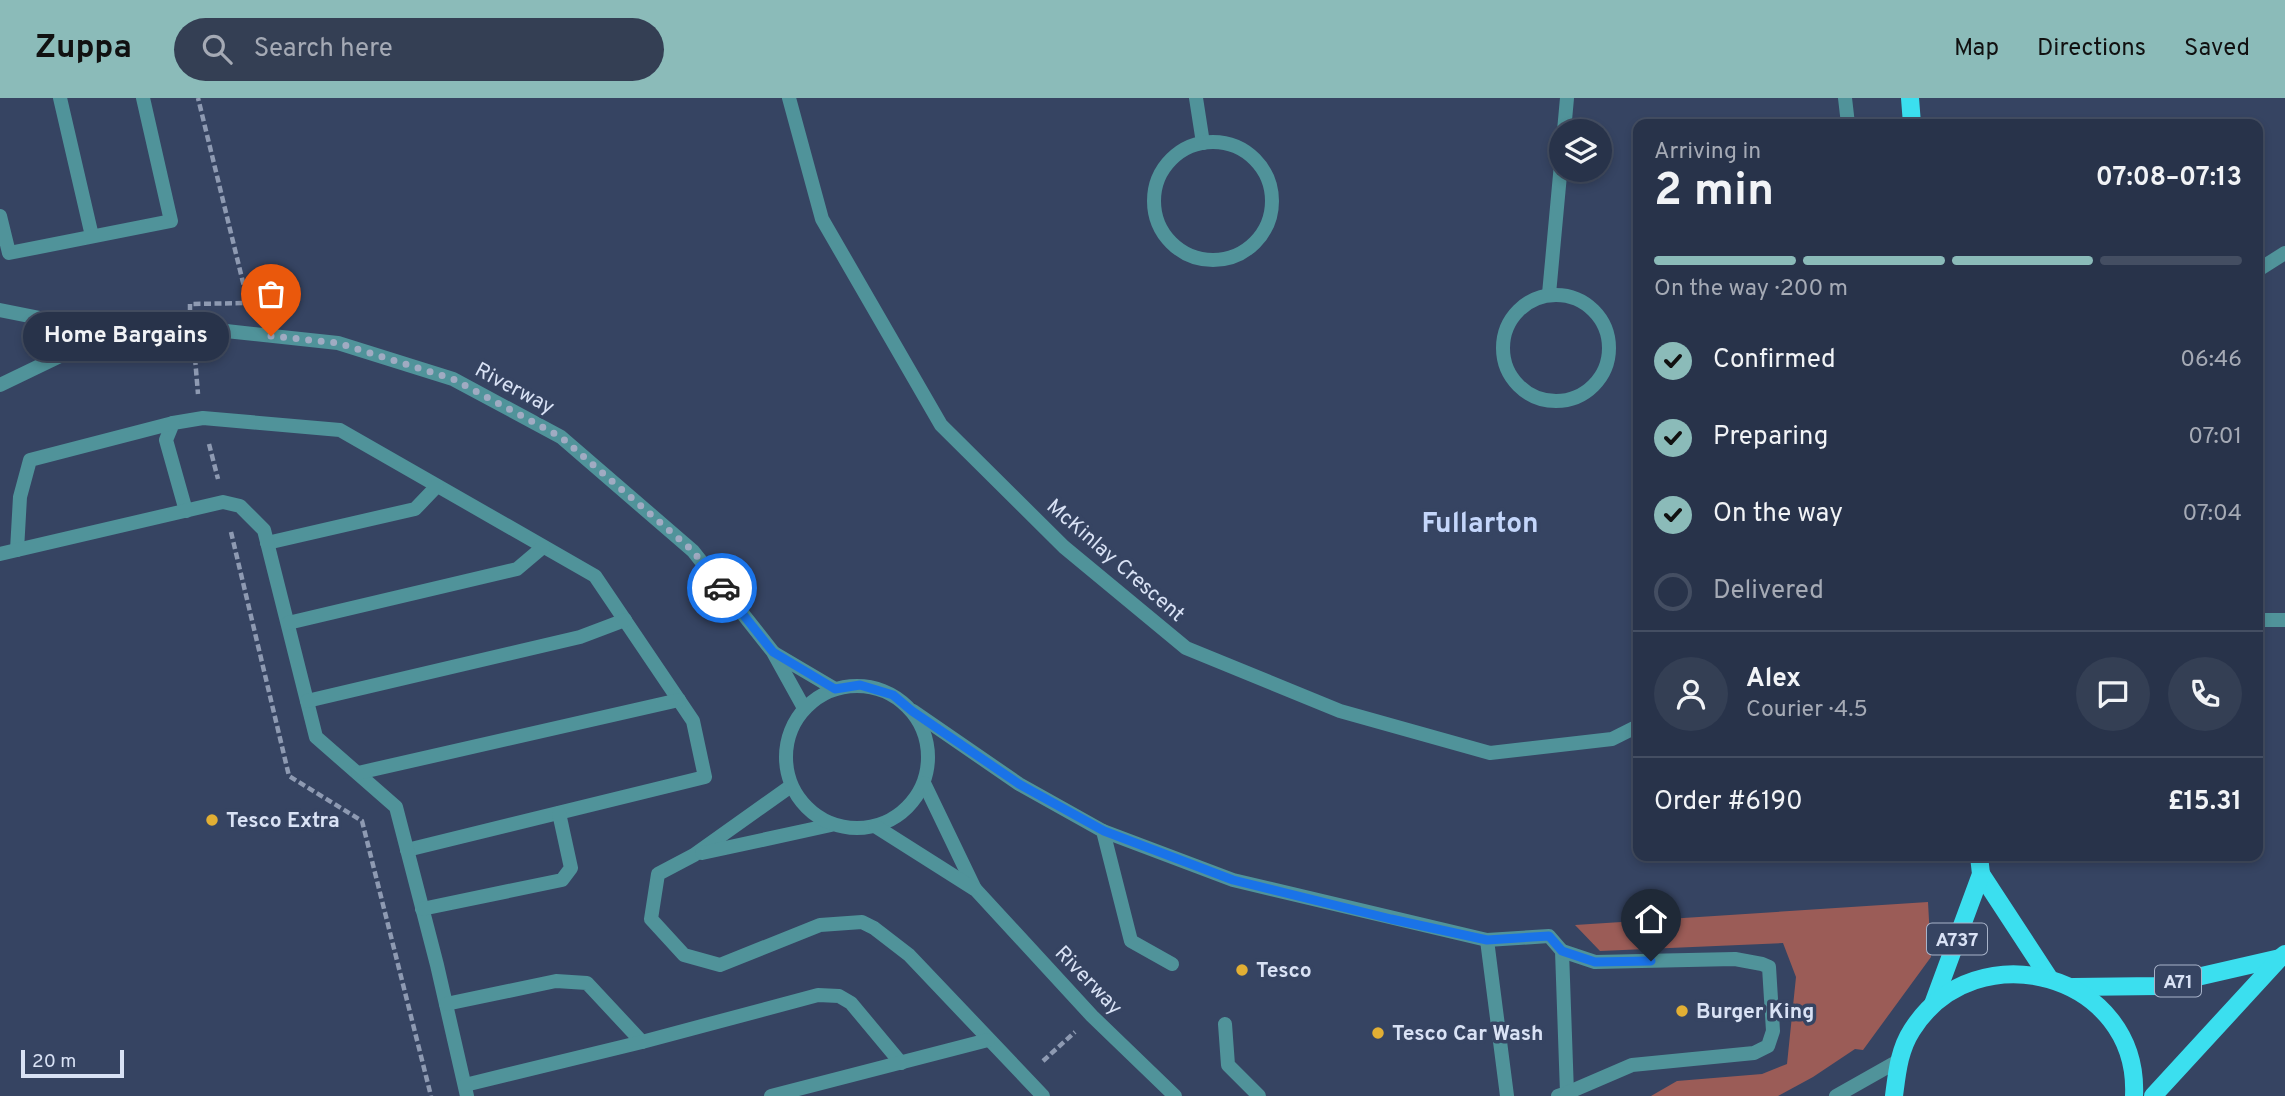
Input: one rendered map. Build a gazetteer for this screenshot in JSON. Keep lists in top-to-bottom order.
{
  "streets": {
    "main road": ["A737", "A71"],
    "street": ["Riverway", "McKinlay Crescent"]
  },
  "districts": ["Fullarton"],
  "places": [
    "Home Bargains",
    "Tesco Extra",
    "Tesco",
    "Burger King",
    "Tesco Car Wash"
  ],
  "scale_bar": "20 m",
  "page": {
    "header": "Zuppa",
    "search": "Search here",
    "nav": ["Map", "Directions", "Saved"],
    "heading": ["2 min", "Arriving in", "07:08–07:13"],
    "panel": [
      "Alex",
      "Courier · 4.5",
      "Order #6190",
      "£15.31"
    ],
    "bar": "On the way · 200 m",
    "bubble": "Home Bargains",
    "list": [
      ["Confirmed", "06:46"],
      ["Preparing", "07:01"],
      ["On the way", "07:04"],
      "Delivered"
    ],
    "scale": "20 m"
  }
}
